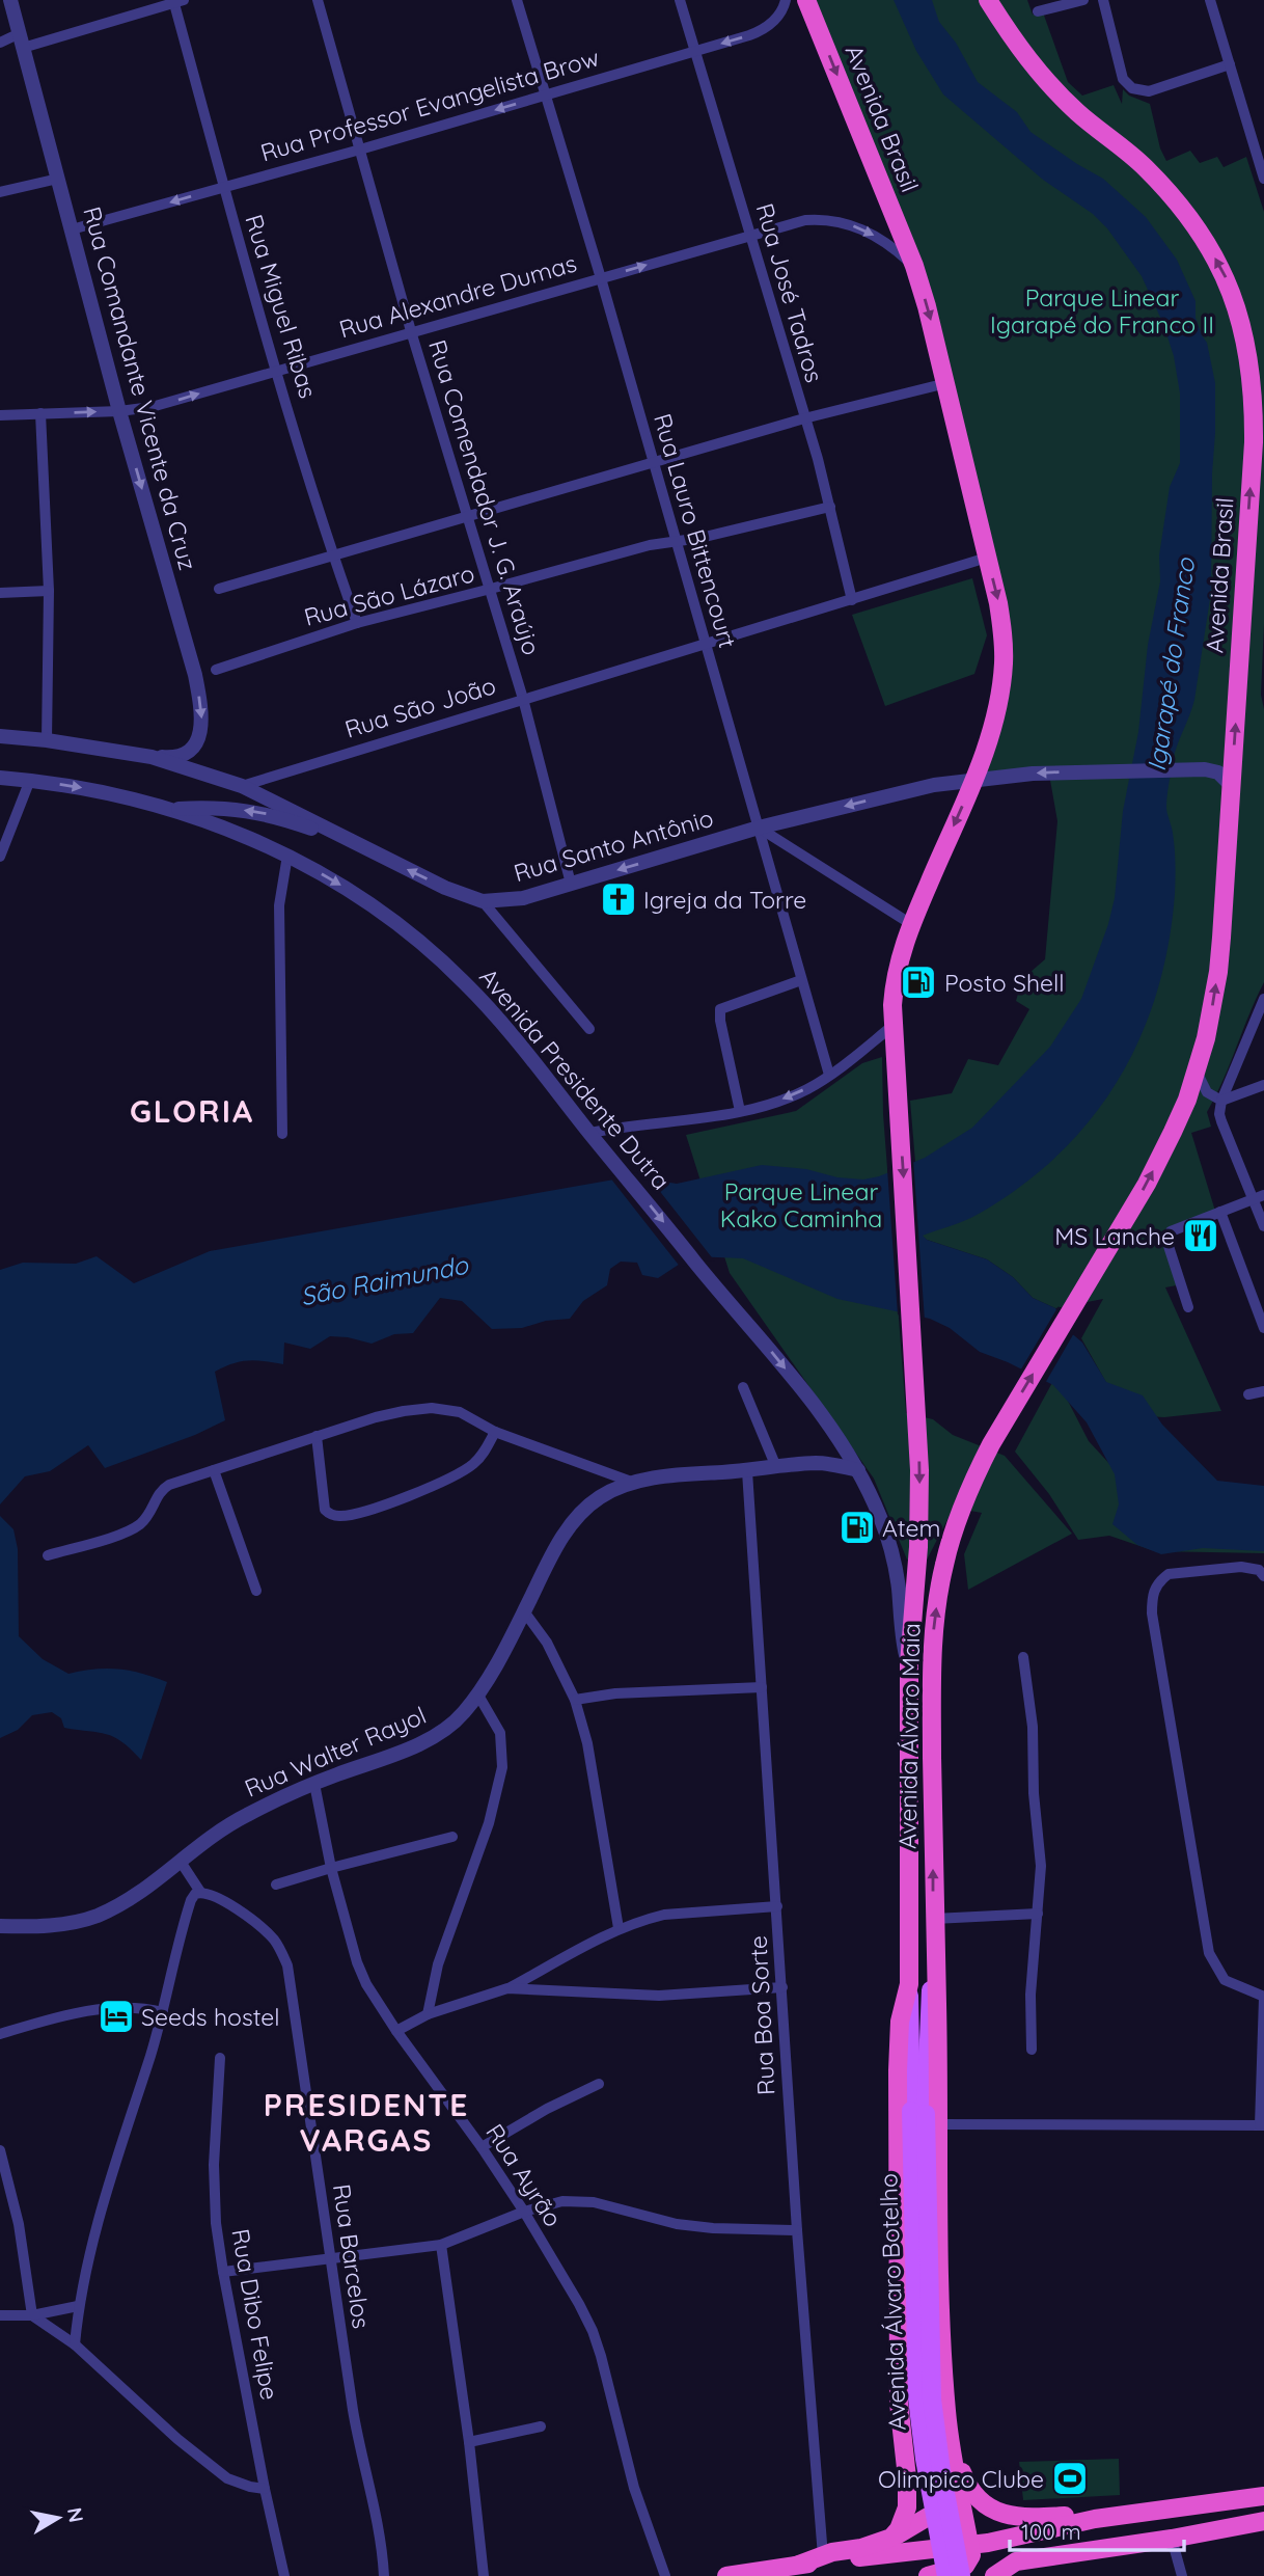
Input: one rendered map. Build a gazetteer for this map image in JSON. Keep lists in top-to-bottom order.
{
  "streets": {
    "highway": ["Avenida Brasil", "Avenida Álvaro Maia"],
    "main road": ["Avenida Álvaro Botelho"],
    "street": [
      "Rua Professor Evangelista Brow",
      "Rua José Tadros",
      "Rua Alexandre Dumas",
      "Rua Miguel Ribas",
      "Rua Comandante Vicente da Cruz",
      "Rua Comendador J. G. Araújo",
      "Rua Lauro Bittencourt",
      "Rua São Lázaro",
      "Rua São João",
      "Rua Santo Antônio",
      "Avenida Presidente Dutra",
      "Rua Walter Rayol",
      "Rua Boa Sorte",
      "Rua Ayrão",
      "Rua Barcelos",
      "Rua Dibo Felipe"
    ]
  },
  "crossings": [
    ["Rua Professor Evangelista Brow", "Rua José Tadros"],
    ["Rua Professor Evangelista Brow", "Rua Miguel Ribas"],
    ["Rua Professor Evangelista Brow", "Rua Comandante Vicente da Cruz"],
    ["Rua Professor Evangelista Brow", "Rua Comendador J. G. Araújo"],
    ["Rua Professor Evangelista Brow", "Rua Lauro Bittencourt"],
    ["Avenida Brasil", "Rua Alexandre Dumas"],
    ["Avenida Brasil", "Rua São João"],
    ["Avenida Brasil", "Rua Santo Antônio"],
    ["Avenida Brasil", "Avenida Álvaro Maia"],
    ["Rua José Tadros", "Rua Alexandre Dumas"],
    ["Rua José Tadros", "Rua São Lázaro"],
    ["Rua José Tadros", "Rua São João"],
    ["Rua Alexandre Dumas", "Rua Miguel Ribas"],
    ["Rua Alexandre Dumas", "Rua Comandante Vicente da Cruz"],
    ["Rua Alexandre Dumas", "Rua Comendador J. G. Araújo"],
    ["Rua Alexandre Dumas", "Rua Lauro Bittencourt"],
    ["Rua Miguel Ribas", "Rua São Lázaro"],
    ["Rua Comendador J. G. Araújo", "Rua São Lázaro"],
    ["Rua Comendador J. G. Araújo", "Rua São João"],
    ["Rua Comendador J. G. Araújo", "Rua Santo Antônio"],
    ["Rua Lauro Bittencourt", "Rua São Lázaro"],
    ["Rua Lauro Bittencourt", "Rua São João"],
    ["Rua Lauro Bittencourt", "Rua Santo Antônio"],
    ["Rua São João", "Rua Santo Antônio"],
    ["Avenida Presidente Dutra", "Avenida Álvaro Maia"],
    ["Avenida Presidente Dutra", "Rua Walter Rayol"],
    ["Avenida Álvaro Maia", "Avenida Álvaro Botelho"],
    ["Rua Walter Rayol", "Rua Boa Sorte"],
    ["Rua Walter Rayol", "Rua Ayrão"]
  ],
  "one_way": [
    "Rua Professor Evangelista Brow",
    "Rua Alexandre Dumas",
    "Rua Santo Antônio",
    "Avenida Presidente Dutra"
  ],
  "districts": ["GLORIA", "PRESIDENTE VARGAS"],
  "water": ["Igarapé do Franco", "São Raimundo"],
  "parks": ["Parque Linear Igarapé do Franco II", "Parque Linear Kako Caminha"],
  "places": {
    "church": ["Igreja da Torre"],
    "fuel station": ["Posto Shell", "Atem"],
    "restaurant": ["MS Lanche"],
    "hotel": ["Seeds hostel"],
    "sports": ["Olimpico Clube"]
  },
  "scale_bar": "100 m",
  "north": "right"
}
